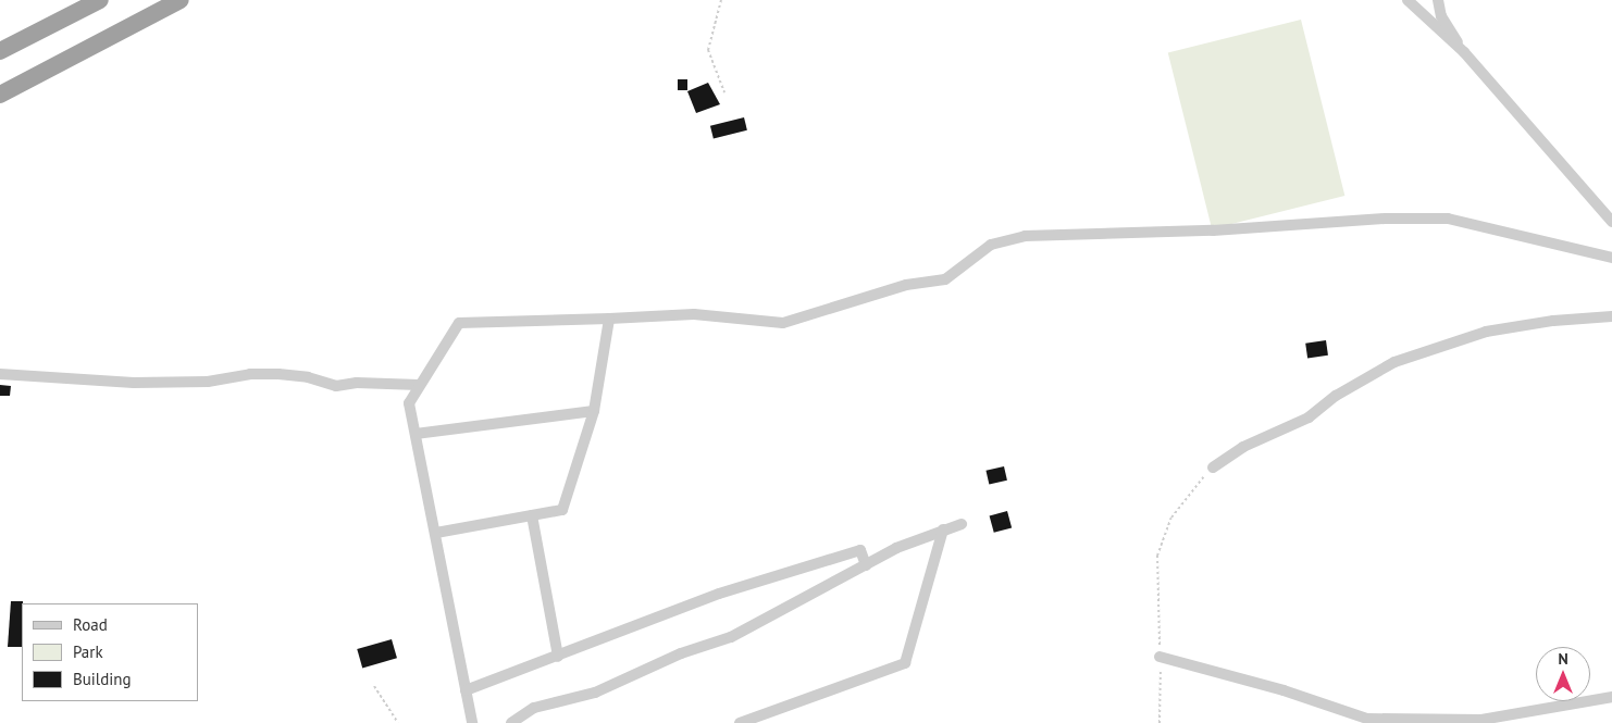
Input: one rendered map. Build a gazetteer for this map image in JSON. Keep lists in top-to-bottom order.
{
  "legend": ["Road", "Park", "Building"],
  "north": "top"
}
